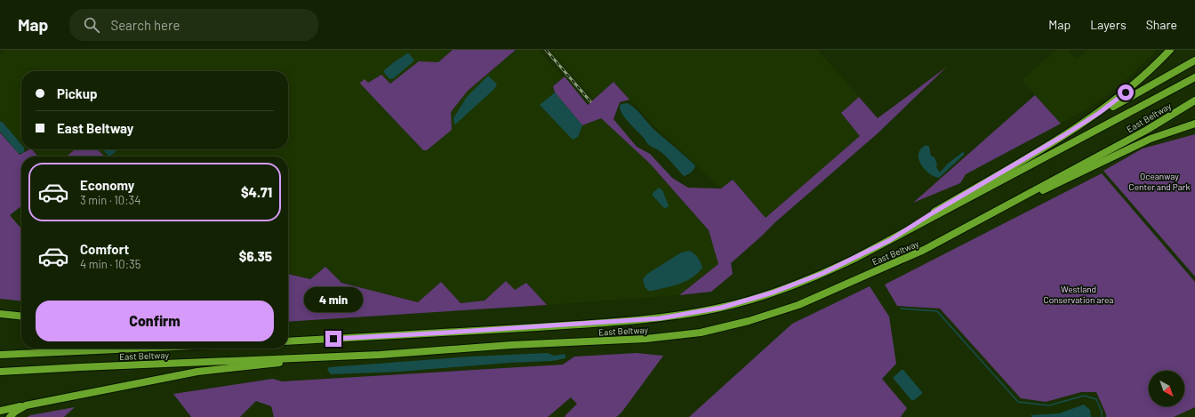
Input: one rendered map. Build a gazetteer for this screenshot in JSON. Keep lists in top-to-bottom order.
{
  "streets": {
    "highway": ["East Beltway"]
  },
  "parks": ["Oceanway Center and Park", "Westland Conservation area"],
  "north": "bottom right",
  "page": {
    "header": "Map",
    "search": "Search here",
    "nav": ["Map", "Layers", "Share"],
    "banner": ["Pickup", "East Beltway"],
    "list": [
      {
        "name": "Economy",
        "note": "3 min · 10:34",
        "value": "$4.71"
      },
      {
        "name": "Comfort",
        "note": "4 min · 10:35",
        "value": "$6.35"
      }
    ],
    "bubble": "4 min",
    "buttons": "Confirm"
  }
}
